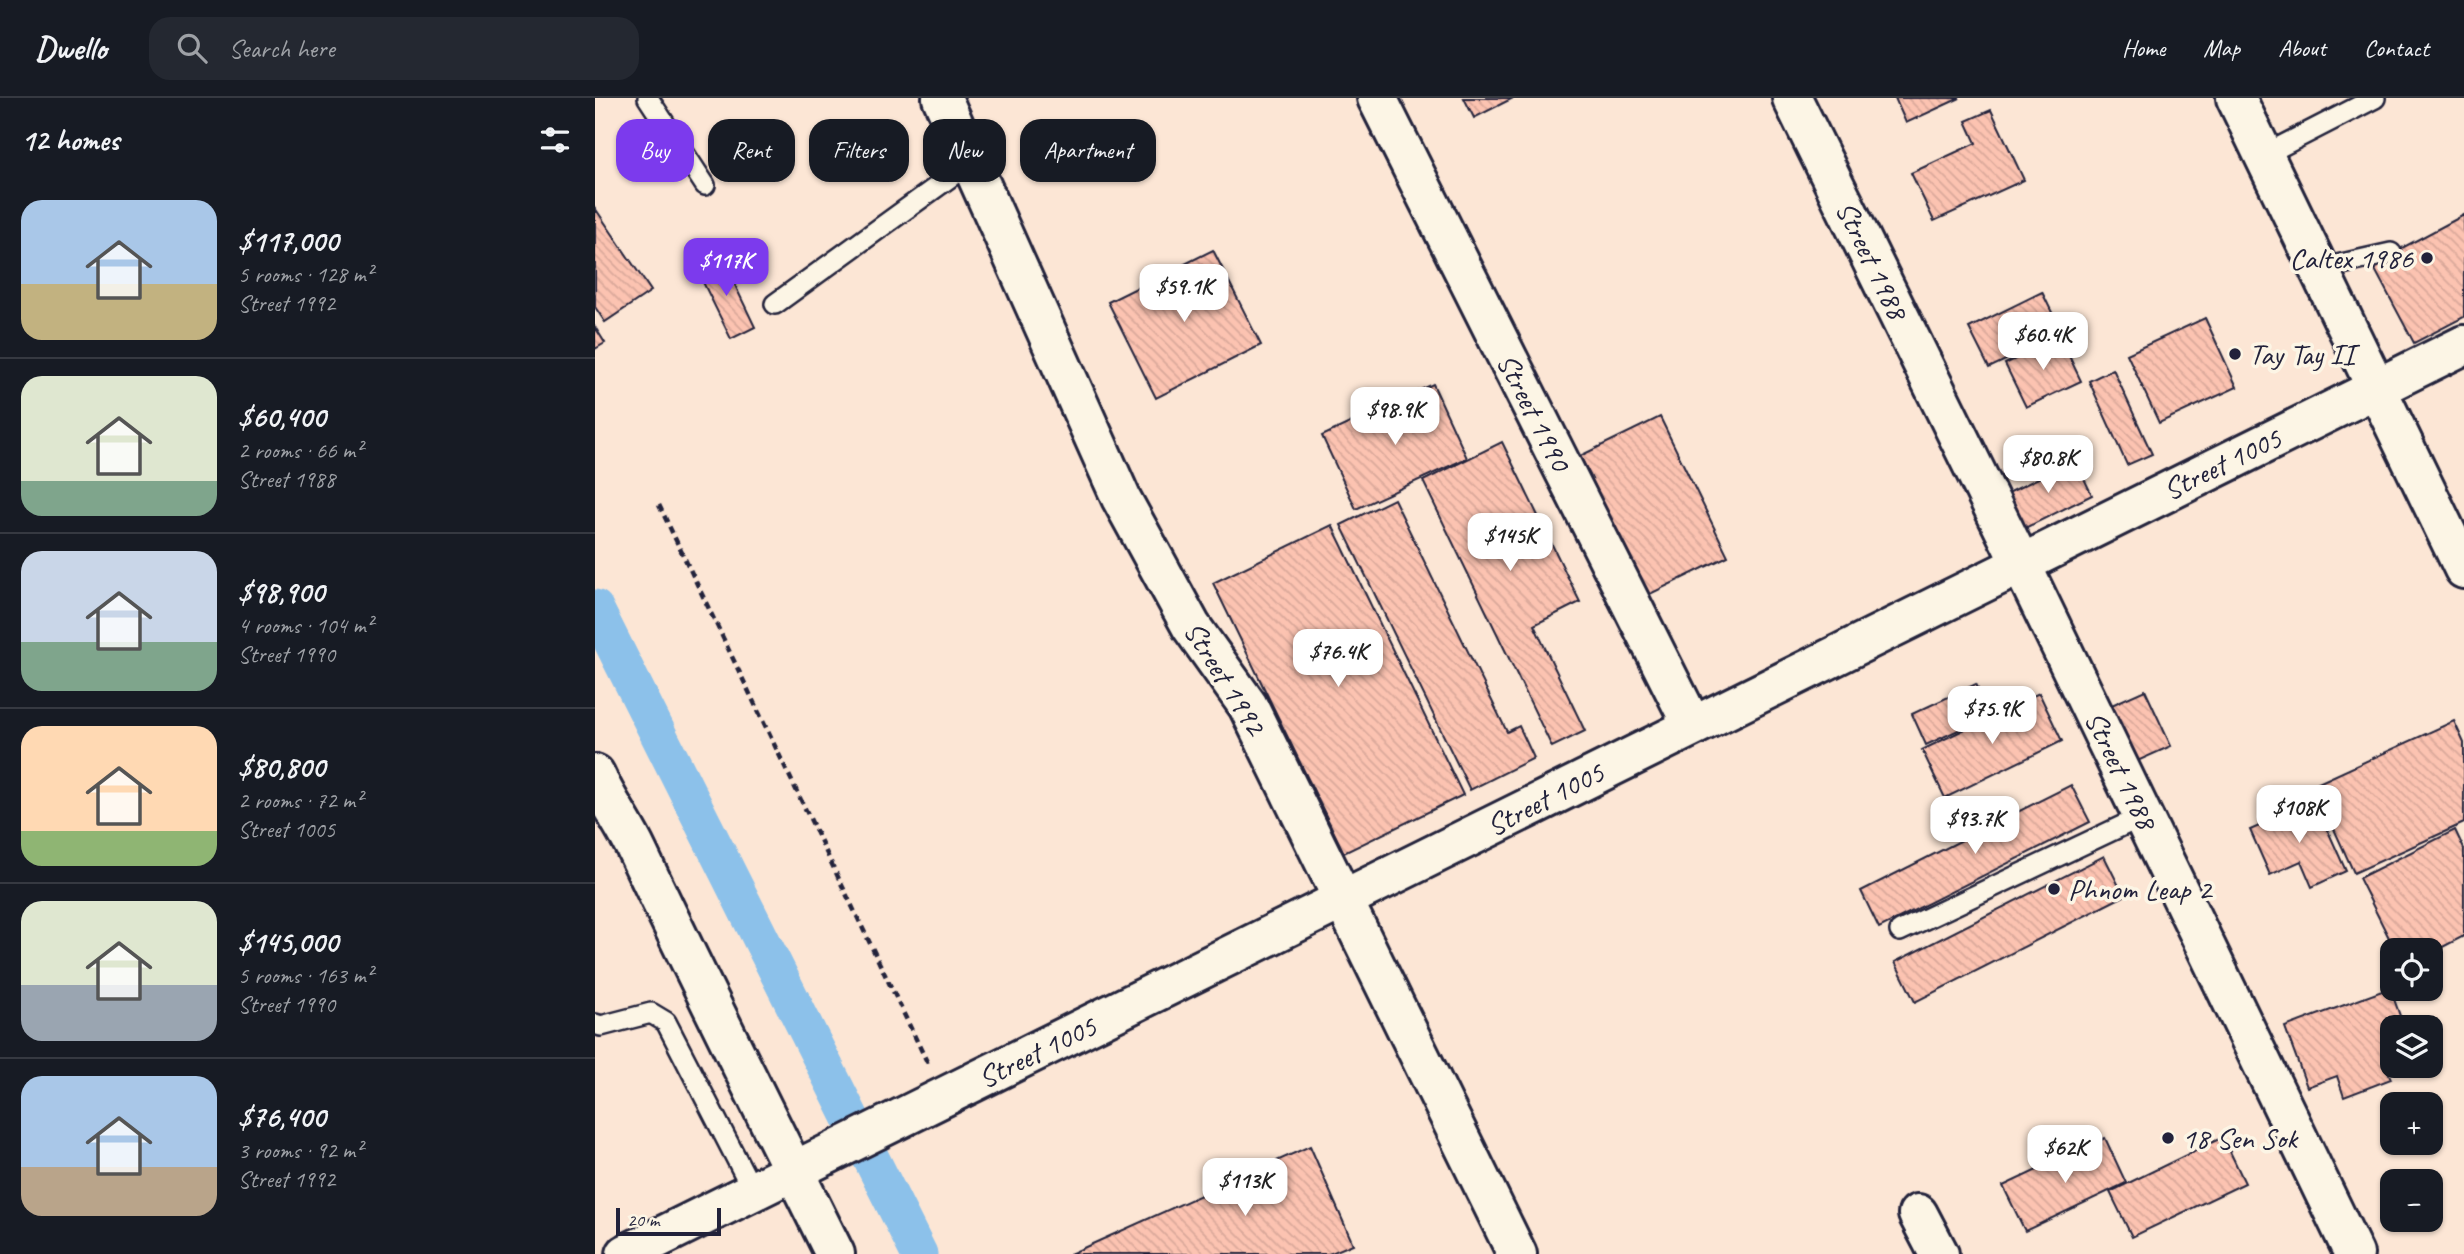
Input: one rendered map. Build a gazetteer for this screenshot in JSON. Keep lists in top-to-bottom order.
{
  "streets": {
    "street": [
      "Street 1988",
      "Street 1990",
      "Street 1005",
      "Street 1992"
    ]
  },
  "crossings": [
    ["Street 1988", "Street 1005"],
    ["Street 1990", "Street 1005"],
    ["Street 1005", "Street 1992"]
  ],
  "places": [
    "Caltex 1986",
    "Tay Tay II",
    "Phnom Leap 2",
    "18 Sen Sok"
  ],
  "scale_bar": "20 m",
  "page": {
    "header": "Dwello",
    "search": "Search here",
    "nav": [
      "Home",
      "Map",
      "About",
      "Contact"
    ],
    "heading": "12 homes",
    "chip": [
      "Buy",
      "Rent",
      "Filters",
      "New",
      "Apartment"
    ],
    "list": [
      {
        "name": "$117,000",
        "note": "5 rooms · 128 m² · Street 1992"
      },
      {
        "name": "$60,400",
        "note": "2 rooms · 66 m² · Street 1988"
      },
      {
        "name": "$98,900",
        "note": "4 rooms · 104 m² · Street 1990"
      },
      {
        "name": "$80,800",
        "note": "2 rooms · 72 m² · Street 1005"
      },
      {
        "name": "$145,000",
        "note": "5 rooms · 163 m² · Street 1990"
      },
      {
        "name": "$76,400",
        "note": "3 rooms · 92 m² · Street 1992"
      }
    ],
    "price": [
      "$117K",
      "$59.1K",
      "$60.4K",
      "$98.9K",
      "$80.8K",
      "$145K",
      "$76.4K",
      "$75.9K",
      "$108K",
      "$93.7K",
      "$62K",
      "$113K"
    ],
    "map_buttons": ["+", "−"],
    "scale": "20 m"
  }
}
